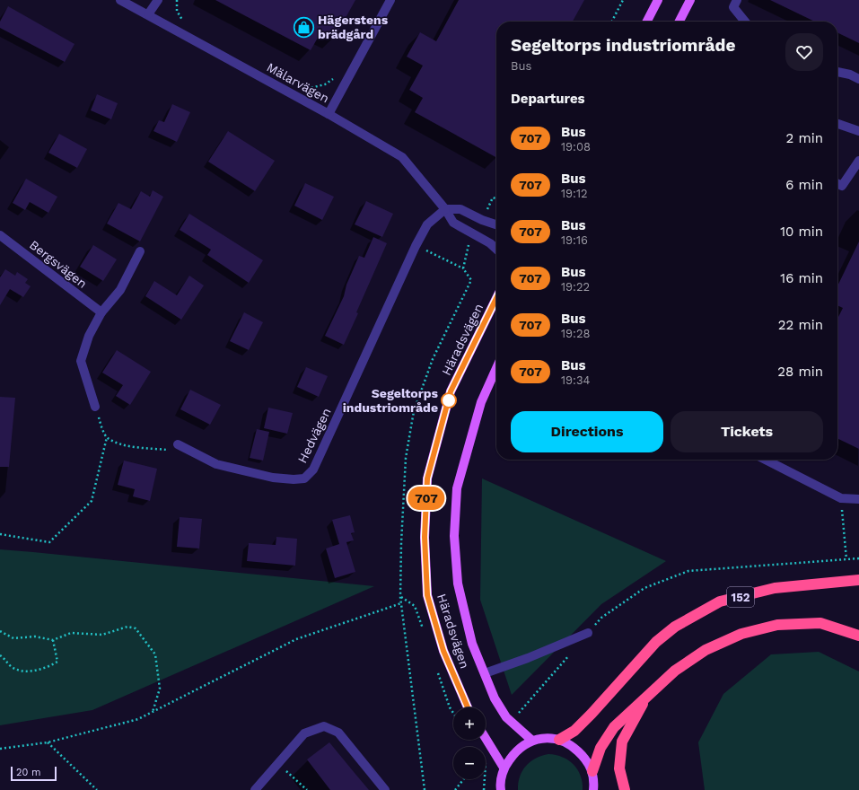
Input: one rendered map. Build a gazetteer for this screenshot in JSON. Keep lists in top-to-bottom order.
{
  "streets": {
    "highway": ["152"],
    "main road": ["Häradsvägen"],
    "street": ["Mälarvägen", "Bergsvägen", "Hedvägen"]
  },
  "crossings": [
    ["Mälarvägen", "Hedvägen"]
  ],
  "places": {
    "shop": ["Hägerstens brädgård"],
    "other": ["Segeltorps industriområde"]
  },
  "lines": ["bus line 707"],
  "scale_bar": "20 m",
  "page": {
    "on_map": "707",
    "heading": [
      ["Segeltorps industriområde", "Bus"],
      "Departures"
    ],
    "list": [
      {
        "mark": "707",
        "name": "Bus",
        "note": "19:08",
        "value": "2 min"
      },
      {
        "mark": "707",
        "name": "Bus",
        "note": "19:12",
        "value": "6 min"
      },
      {
        "mark": "707",
        "name": "Bus",
        "note": "19:16",
        "value": "10 min"
      },
      {
        "mark": "707",
        "name": "Bus",
        "note": "19:22",
        "value": "16 min"
      },
      {
        "mark": "707",
        "name": "Bus",
        "note": "19:28",
        "value": "22 min"
      },
      {
        "mark": "707",
        "name": "Bus",
        "note": "19:34",
        "value": "28 min"
      }
    ],
    "buttons": ["Directions", "Tickets"],
    "map_buttons": ["+", "−"],
    "scale": "20 m"
  }
}
